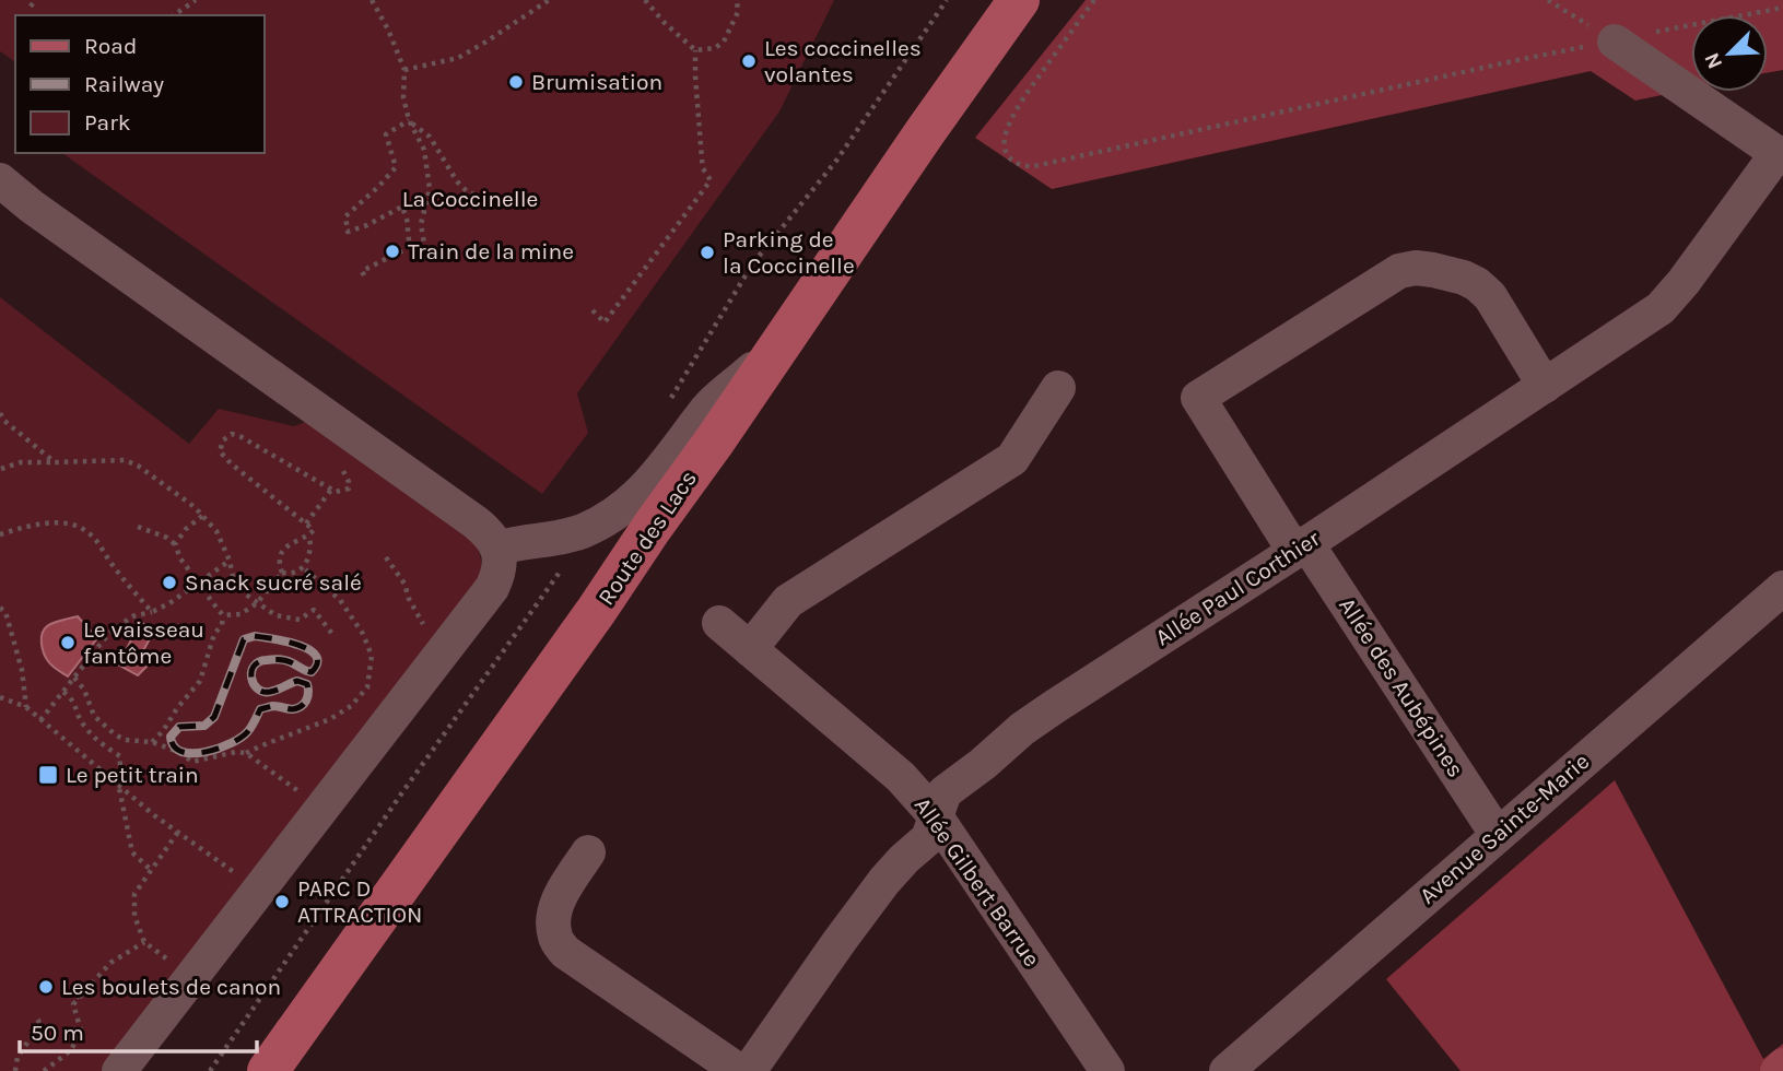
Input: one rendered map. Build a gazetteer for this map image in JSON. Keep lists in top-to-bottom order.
{
  "streets": {
    "main road": ["Route des Lacs"],
    "street": [
      "Allée Paul Corthier",
      "Allée des Aubépines",
      "Avenue Sainte-Marie",
      "Allée Gilbert Barrue"
    ]
  },
  "crossings": [
    ["Allée Paul Corthier", "Allée des Aubépines"],
    ["Allée Paul Corthier", "Allée Gilbert Barrue"],
    ["Allée des Aubépines", "Avenue Sainte-Marie"]
  ],
  "parks": ["La Coccinelle"],
  "places": {
    "other": [
      "Les coccinelles volantes",
      "Brumisation",
      "Train de la mine",
      "Parking de la Coccinelle",
      "Snack sucré salé",
      "Le vaisseau fantôme",
      "PARC D ATTRACTION",
      "Les boulets de canon"
    ],
    "transit": ["Le petit train"]
  },
  "legend": ["Road", "Railway", "Park"],
  "scale_bar": "50 m",
  "north": "bottom left"
}
